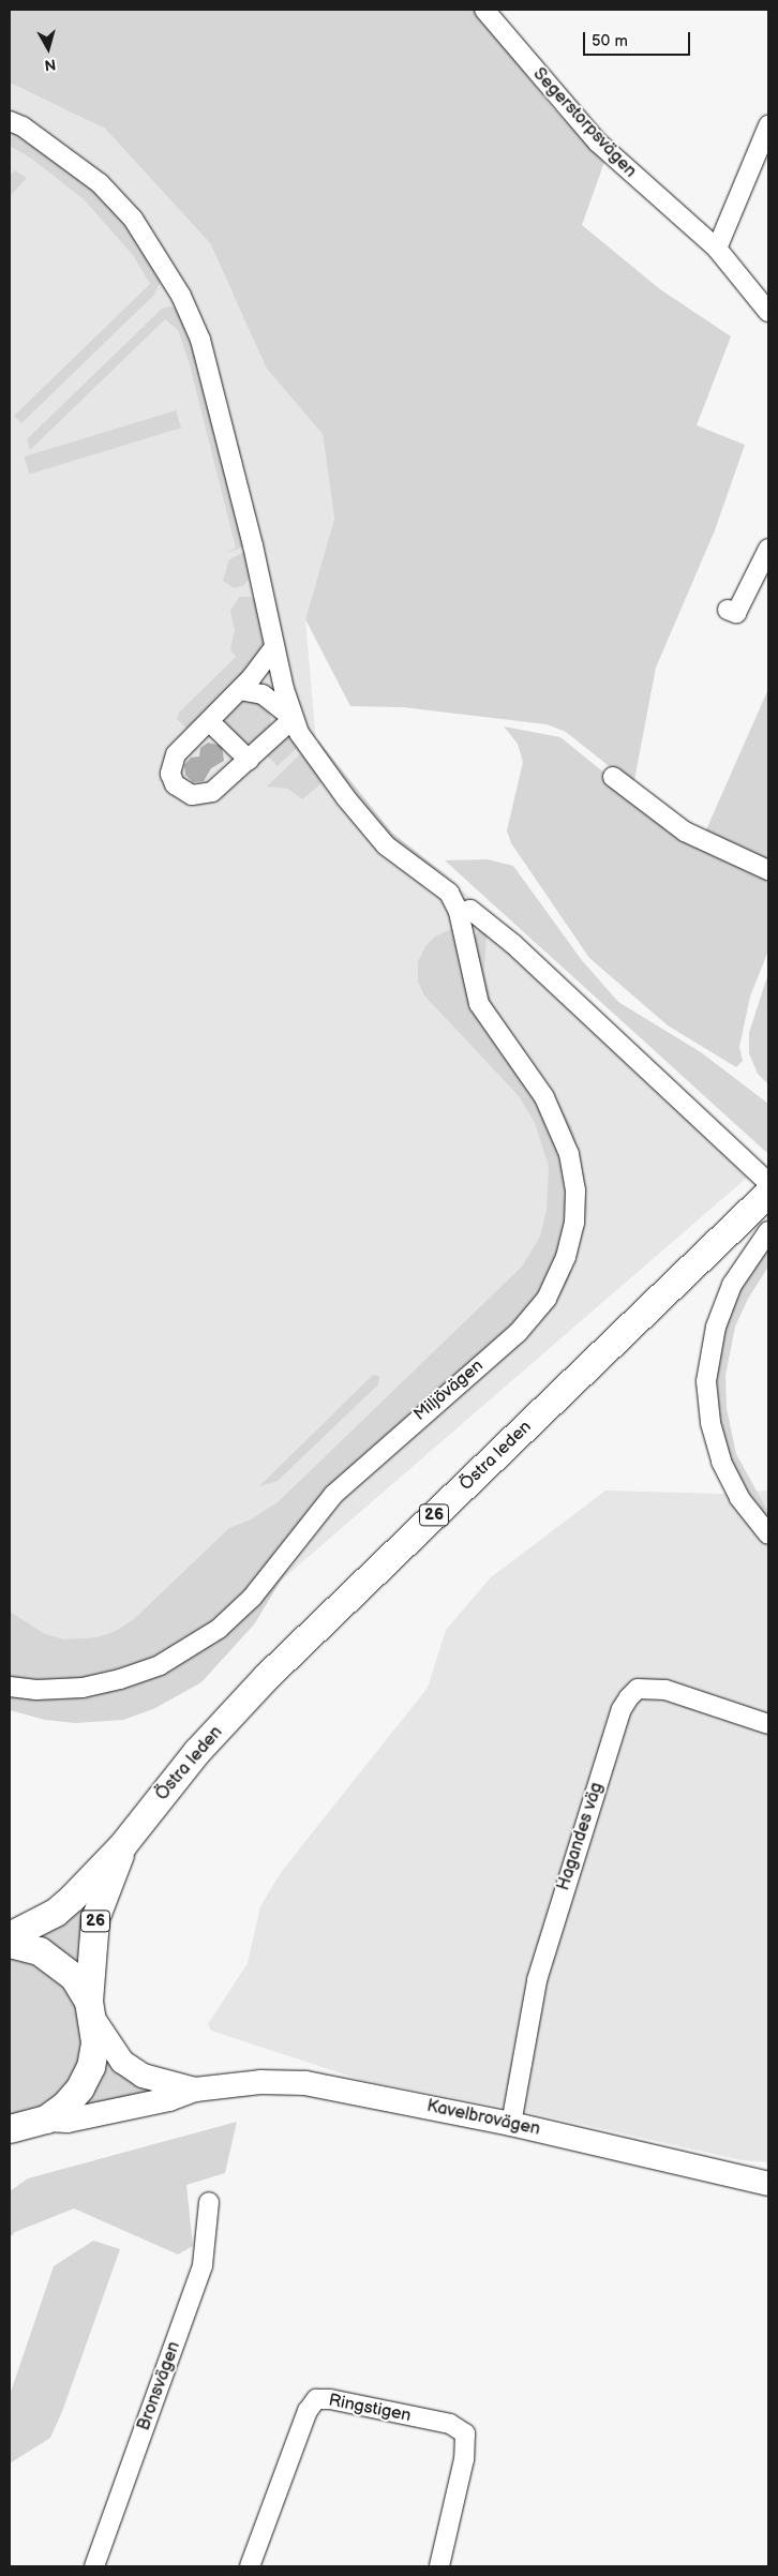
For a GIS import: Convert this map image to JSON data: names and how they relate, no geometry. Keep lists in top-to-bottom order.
{
  "streets": {
    "highway": ["Östra leden", "26"],
    "main road": ["Kavelbrovägen"],
    "street": [
      "Segerstorpsvägen",
      "Miljövägen",
      "Hagandes väg",
      "Bronsvägen",
      "Ringstigen"
    ]
  },
  "crossings": [
    ["Östra leden", "26"],
    ["Östra leden", "Kavelbrovägen"],
    ["26", "Kavelbrovägen"],
    ["Hagandes väg", "Kavelbrovägen"]
  ],
  "scale_bar": "50 m",
  "north": "bottom"
}
